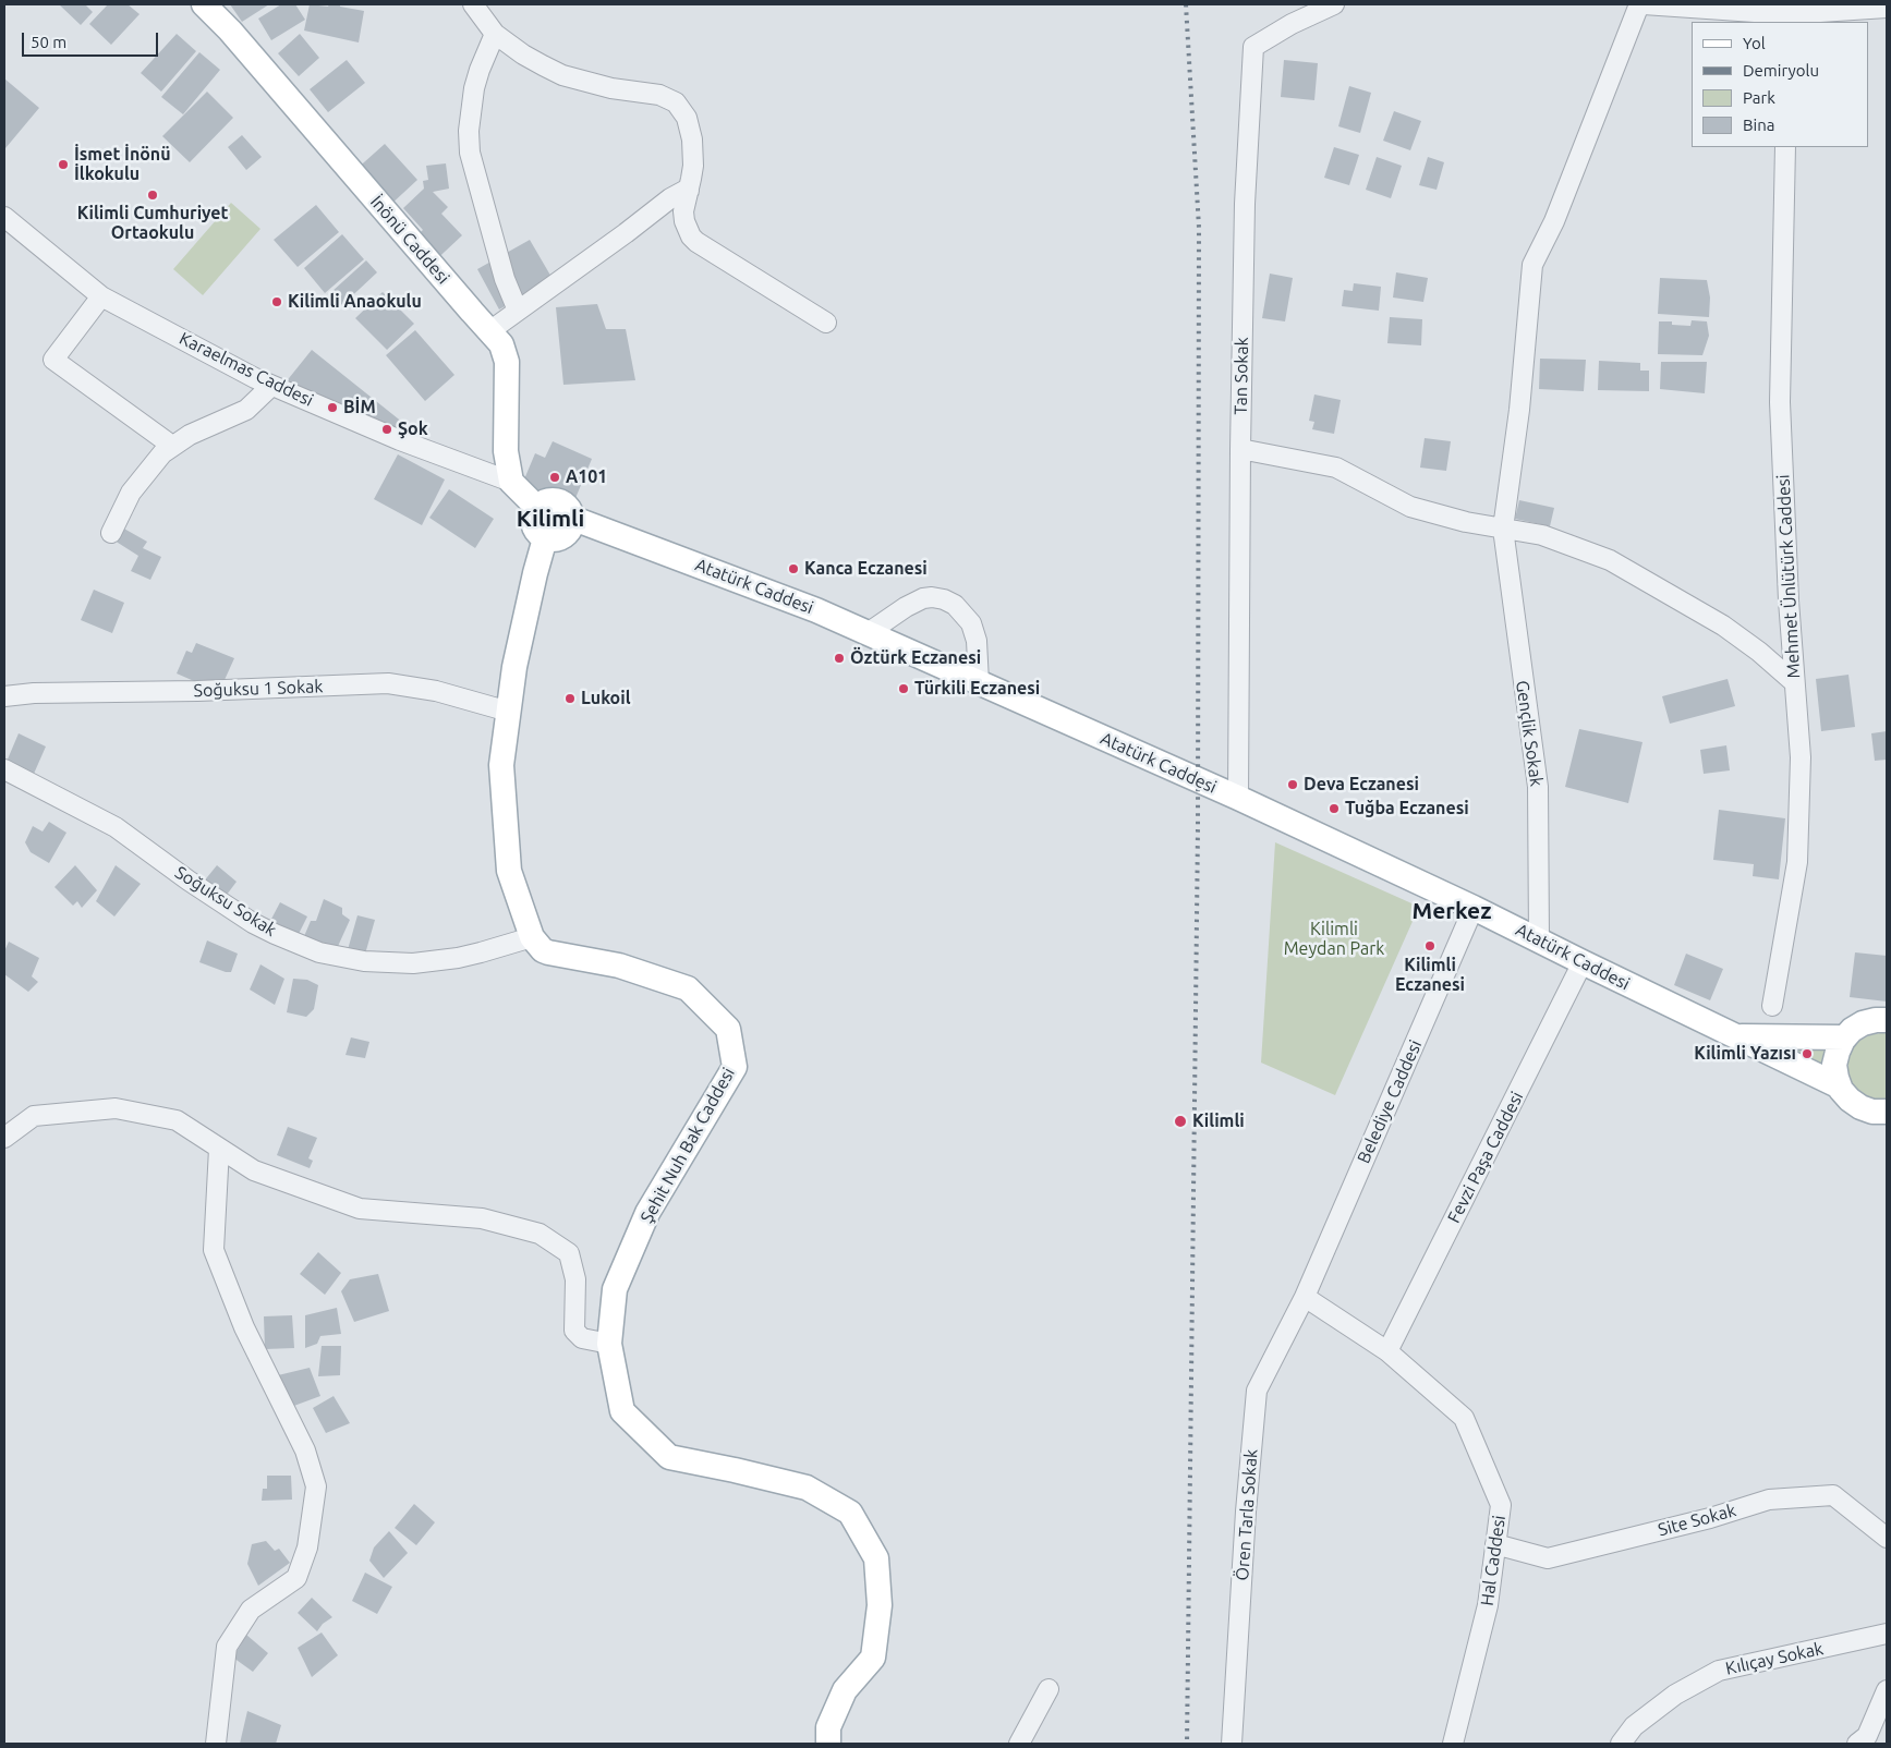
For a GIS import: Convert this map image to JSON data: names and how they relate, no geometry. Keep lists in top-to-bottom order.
{
  "streets": {
    "main road": ["İnönü Caddesi", "Atatürk Caddesi", "Şehit Nuh Bak Caddesi"],
    "street": [
      "Karaelmas Caddesi",
      "Tan Sokak",
      "Mehmet Ünlütürk Caddesi",
      "Soğuksu 1 Sokak",
      "Gençlik Sokak",
      "Soğuksu Sokak",
      "Belediye Caddesi",
      "Fevzi Paşa Caddesi",
      "Ören Tarla Sokak",
      "Site Sokak",
      "Hal Caddesi",
      "Kılıçay Sokak"
    ]
  },
  "crossings": [
    ["İnönü Caddesi", "Karaelmas Caddesi"],
    ["Tan Sokak", "Atatürk Caddesi"],
    ["Atatürk Caddesi", "Gençlik Sokak"],
    ["Atatürk Caddesi", "Belediye Caddesi"],
    ["Atatürk Caddesi", "Fevzi Paşa Caddesi"],
    ["Soğuksu Sokak", "Şehit Nuh Bak Caddesi"],
    ["Belediye Caddesi", "Ören Tarla Sokak"],
    ["Belediye Caddesi", "Hal Caddesi"],
    ["Fevzi Paşa Caddesi", "Hal Caddesi"],
    ["Ören Tarla Sokak", "Hal Caddesi"],
    ["Site Sokak", "Hal Caddesi"]
  ],
  "districts": ["Kilimli", "Merkez"],
  "parks": ["Kilimli Meydan Park"],
  "places": [
    "İsmet İnönü İlkokulu",
    "Kilimli Cumhuriyet Ortaokulu",
    "Kilimli Anaokulu",
    "BİM",
    "Şok",
    "A101",
    "Kanca Eczanesi",
    "Öztürk Eczanesi",
    "Türkili Eczanesi",
    "Lukoil",
    "Deva Eczanesi",
    "Tuğba Eczanesi",
    "Kilimli Eczanesi",
    "Kilimli Yazısı",
    "Kilimli"
  ],
  "legend": [
    "Yol",
    "Demiryolu",
    "Park",
    "Bina"
  ],
  "scale_bar": "50 m"
}
